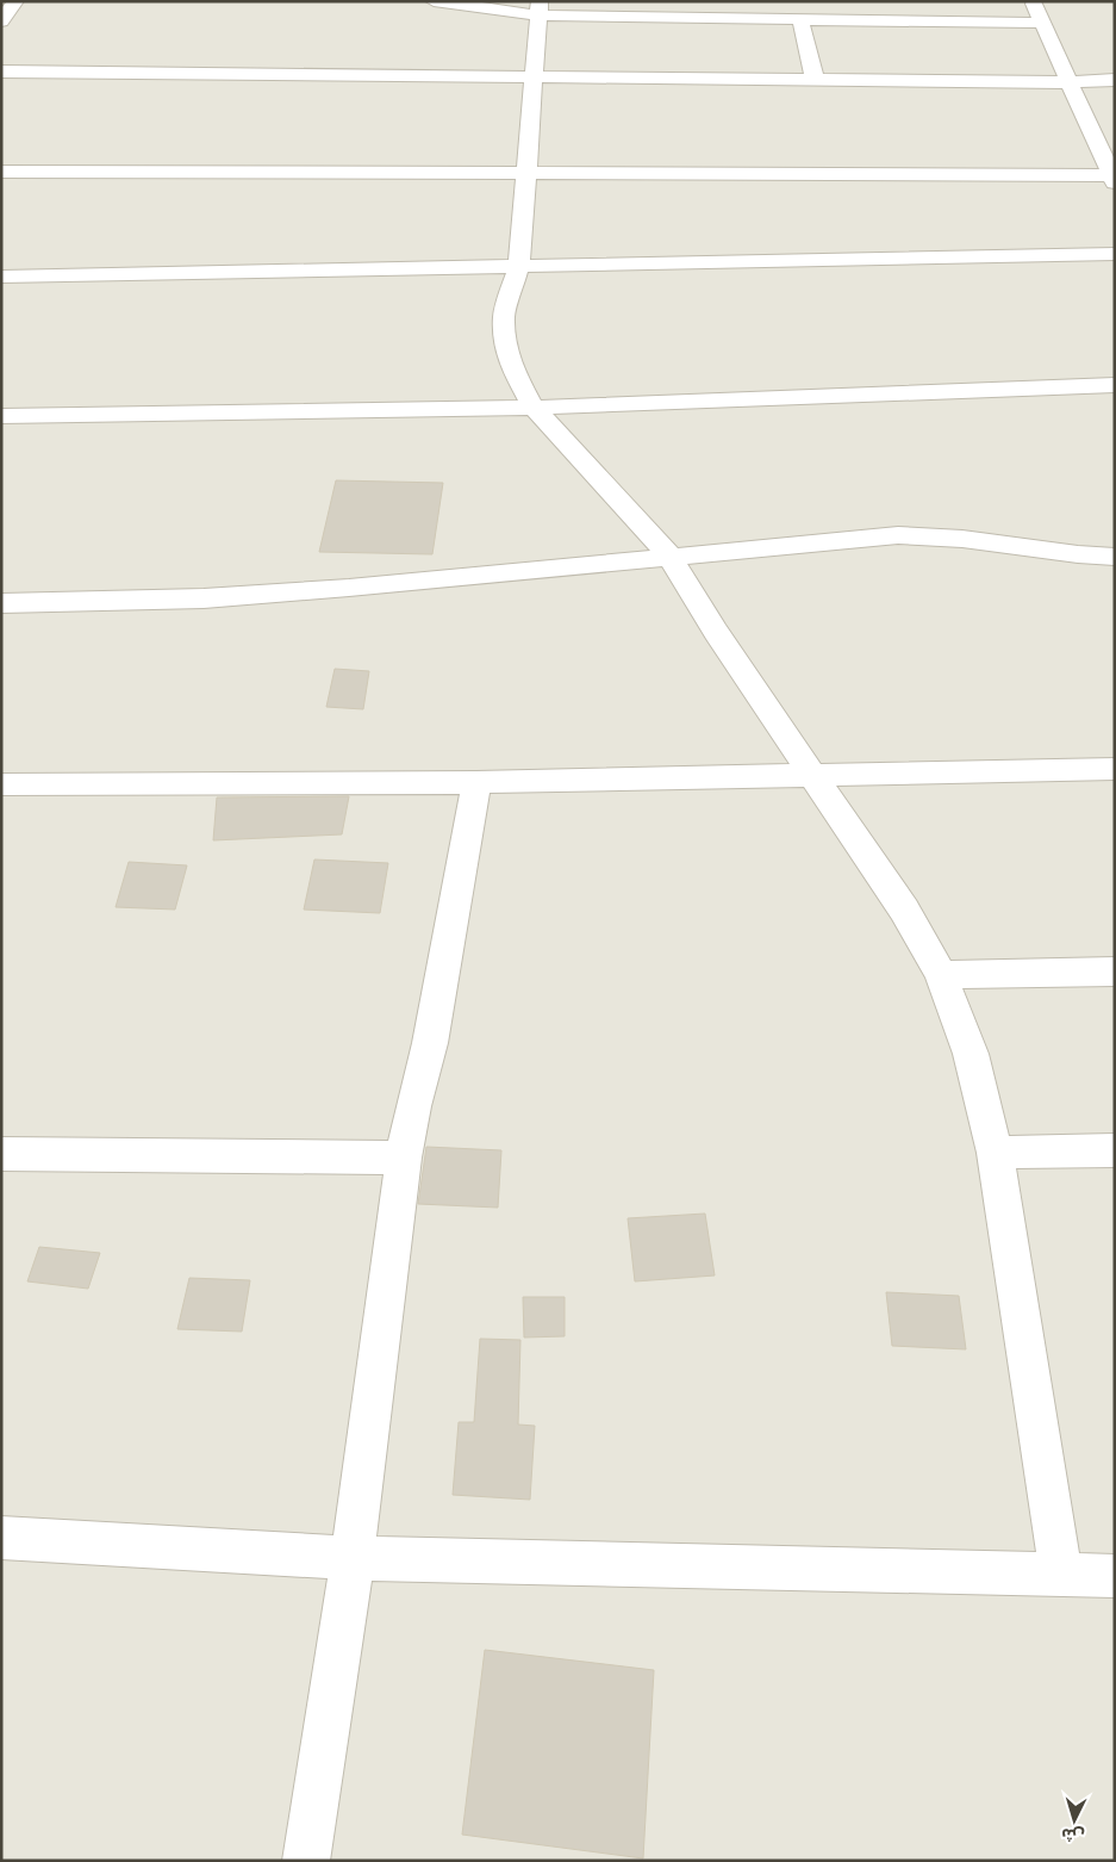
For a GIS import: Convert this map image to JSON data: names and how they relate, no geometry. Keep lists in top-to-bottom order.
{
  "north": "bottom"
}
